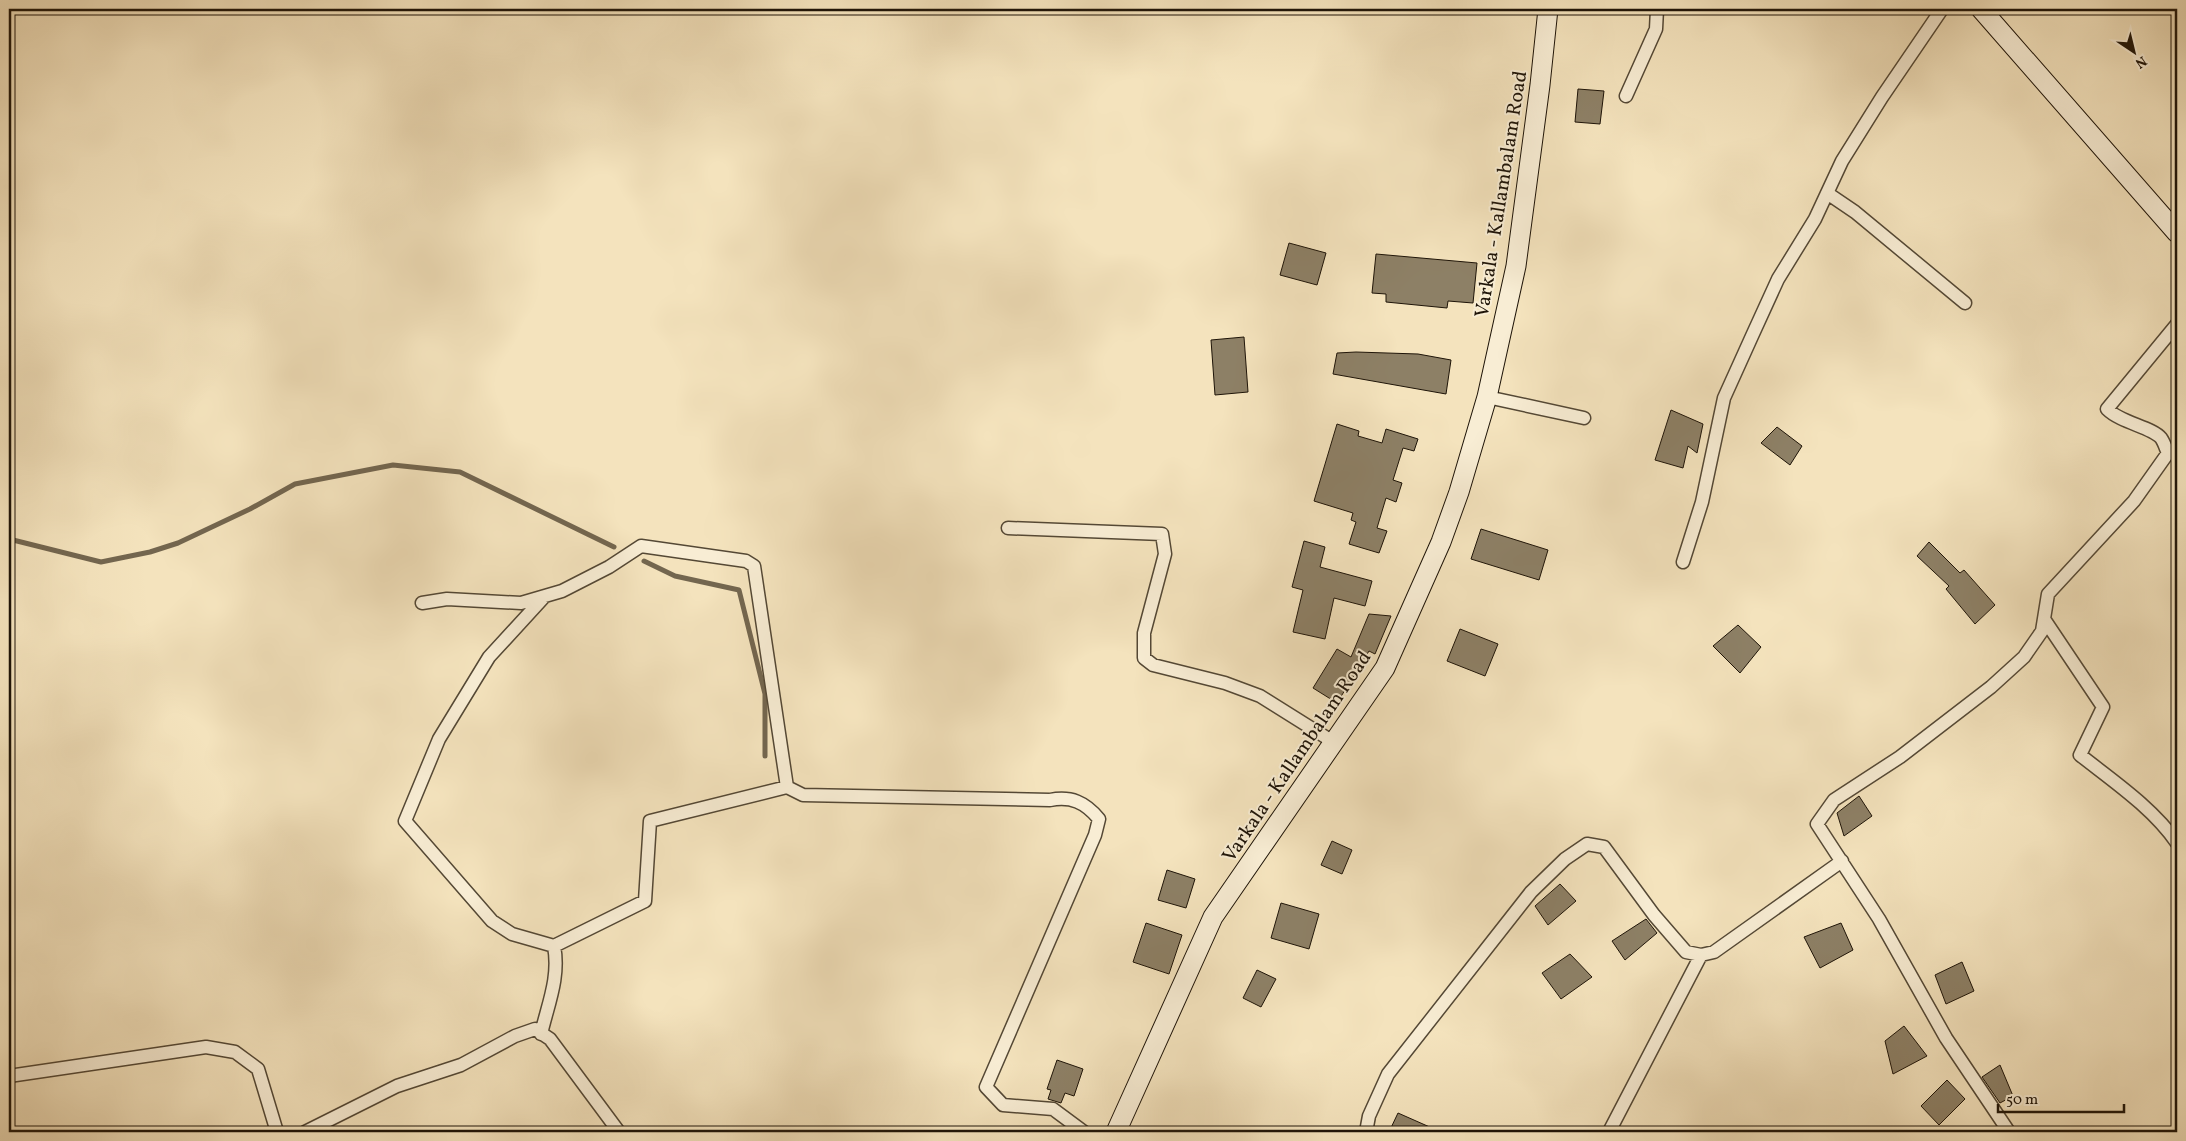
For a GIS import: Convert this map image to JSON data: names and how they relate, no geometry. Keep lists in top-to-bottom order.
{
  "streets": {
    "main road": ["Varkala - Kallambalam Road"]
  },
  "scale_bar": "50 m",
  "north": "bottom right"
}
